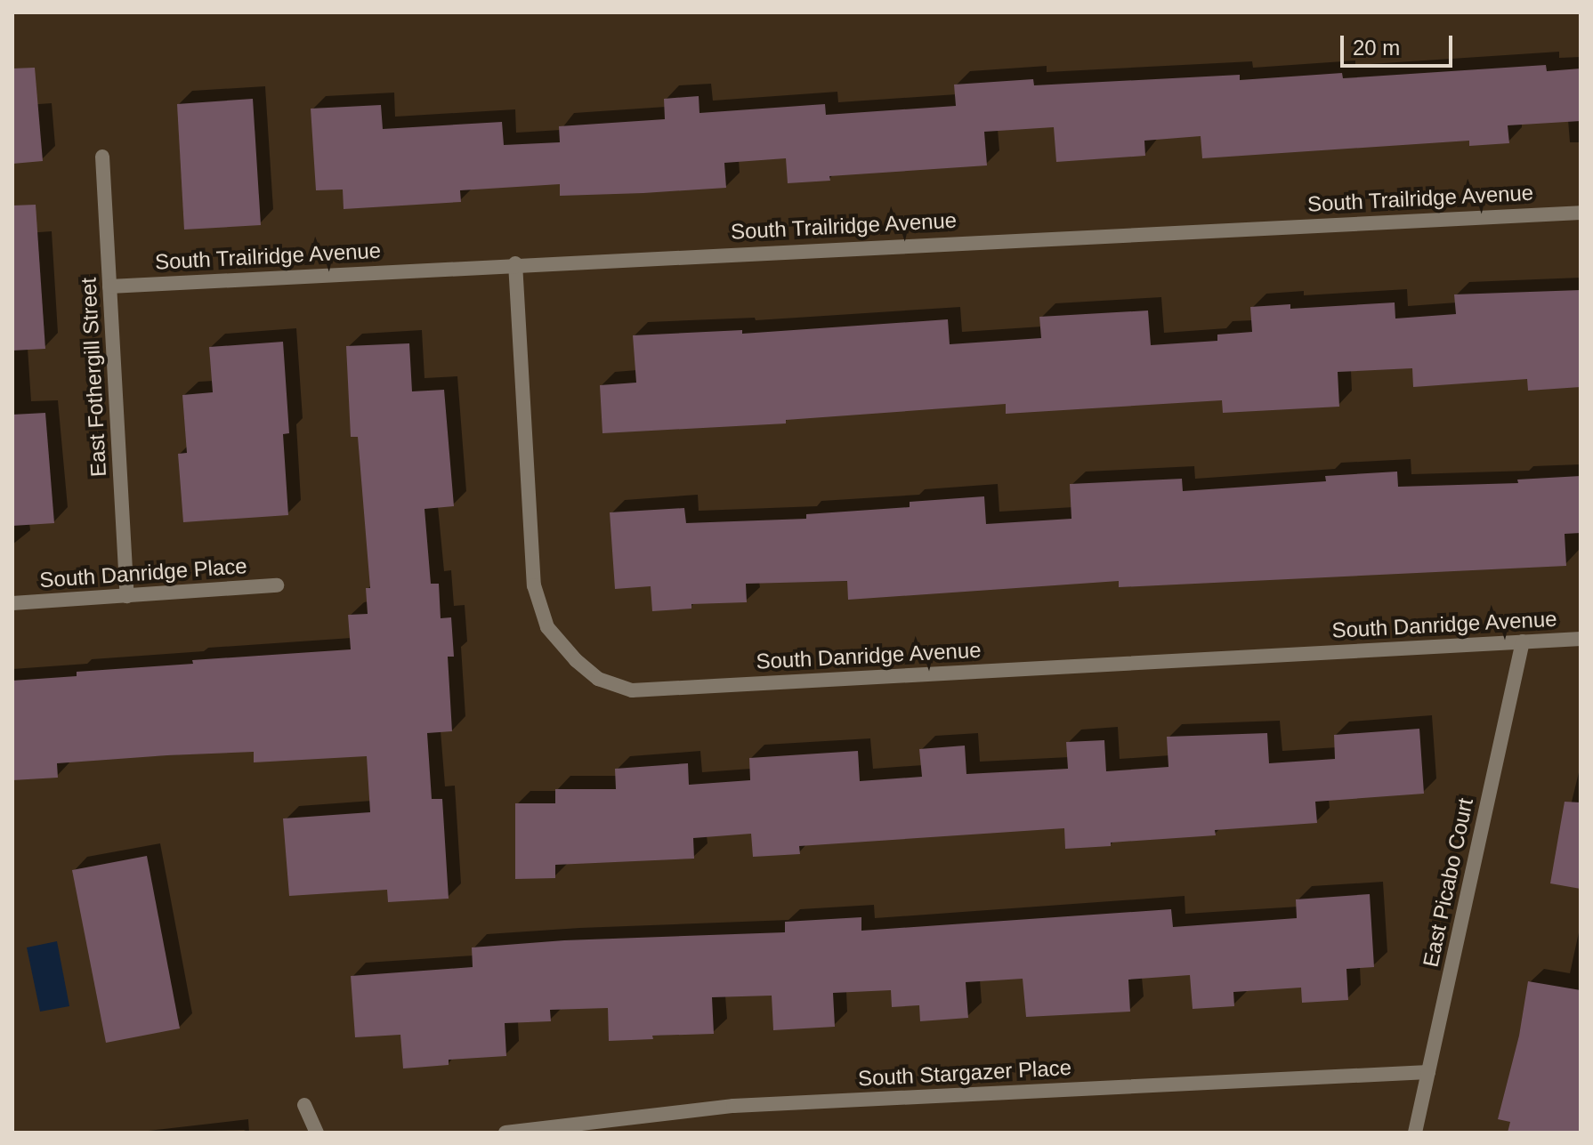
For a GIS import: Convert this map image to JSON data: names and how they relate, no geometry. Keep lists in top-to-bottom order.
{
  "streets": {
    "street": [
      "South Trailridge Avenue",
      "East Fothergill Street",
      "South Danridge Place",
      "South Danridge Avenue",
      "East Picabo Court",
      "South Stargazer Place"
    ]
  },
  "crossings": [
    ["South Trailridge Avenue", "East Fothergill Street"],
    ["South Trailridge Avenue", "South Danridge Avenue"],
    ["East Fothergill Street", "South Danridge Place"],
    ["South Danridge Avenue", "East Picabo Court"],
    ["East Picabo Court", "South Stargazer Place"]
  ],
  "scale_bar": "20 m"
}
